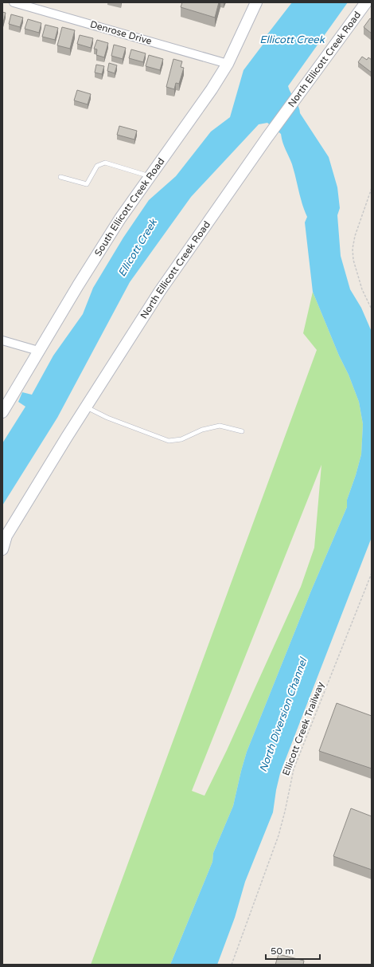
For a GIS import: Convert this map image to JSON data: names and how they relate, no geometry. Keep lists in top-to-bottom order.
{
  "streets": {
    "street": ["Denrose Drive", "North Ellicott Creek Road", "South Ellicott Creek Road"],
    "path": ["Ellicott Creek Trailway"]
  },
  "crossings": [
    ["Denrose Drive", "South Ellicott Creek Road"]
  ],
  "water": ["Ellicott Creek", "North Diversion Channel"],
  "scale_bar": "50 m"
}
